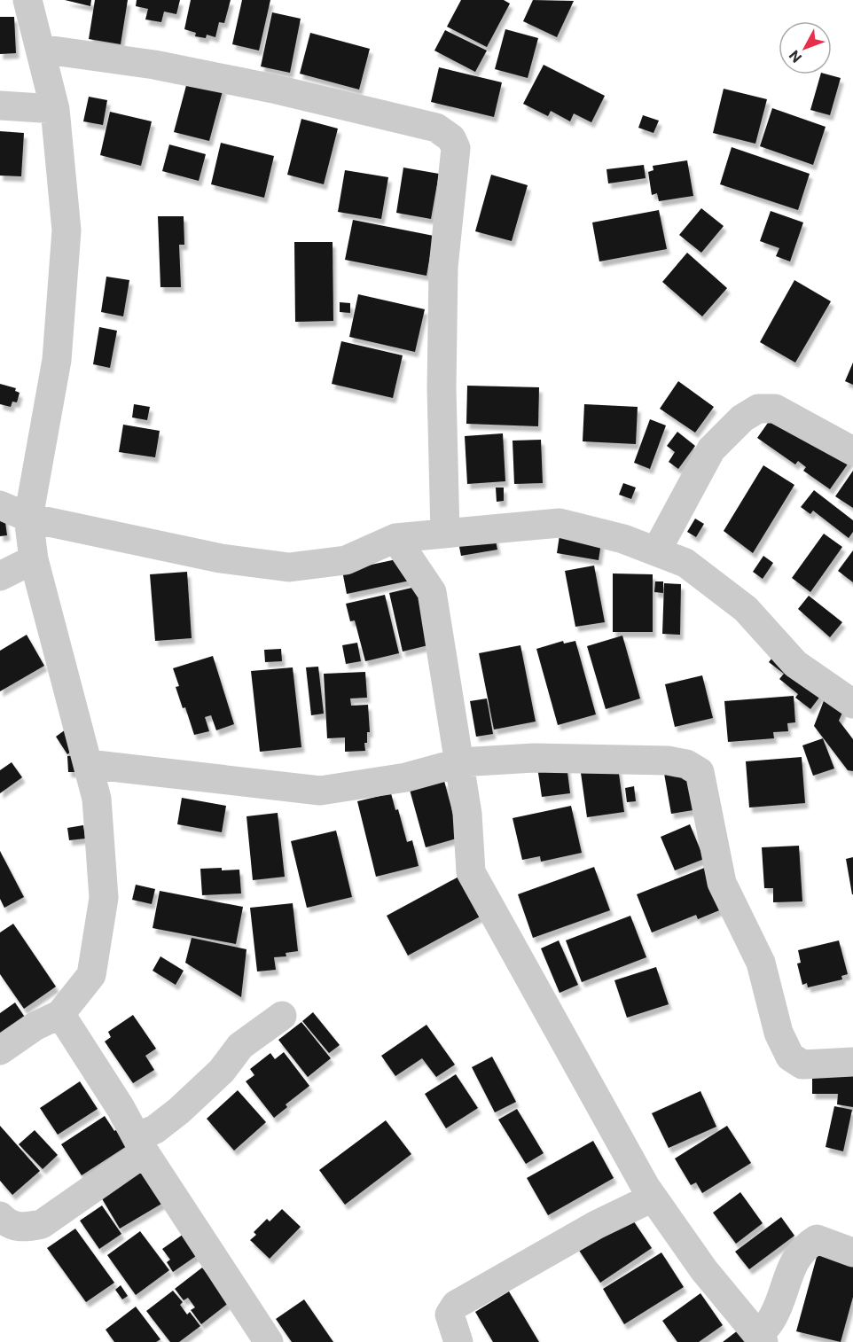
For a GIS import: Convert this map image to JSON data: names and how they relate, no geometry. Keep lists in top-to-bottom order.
{
  "north": "bottom left"
}
